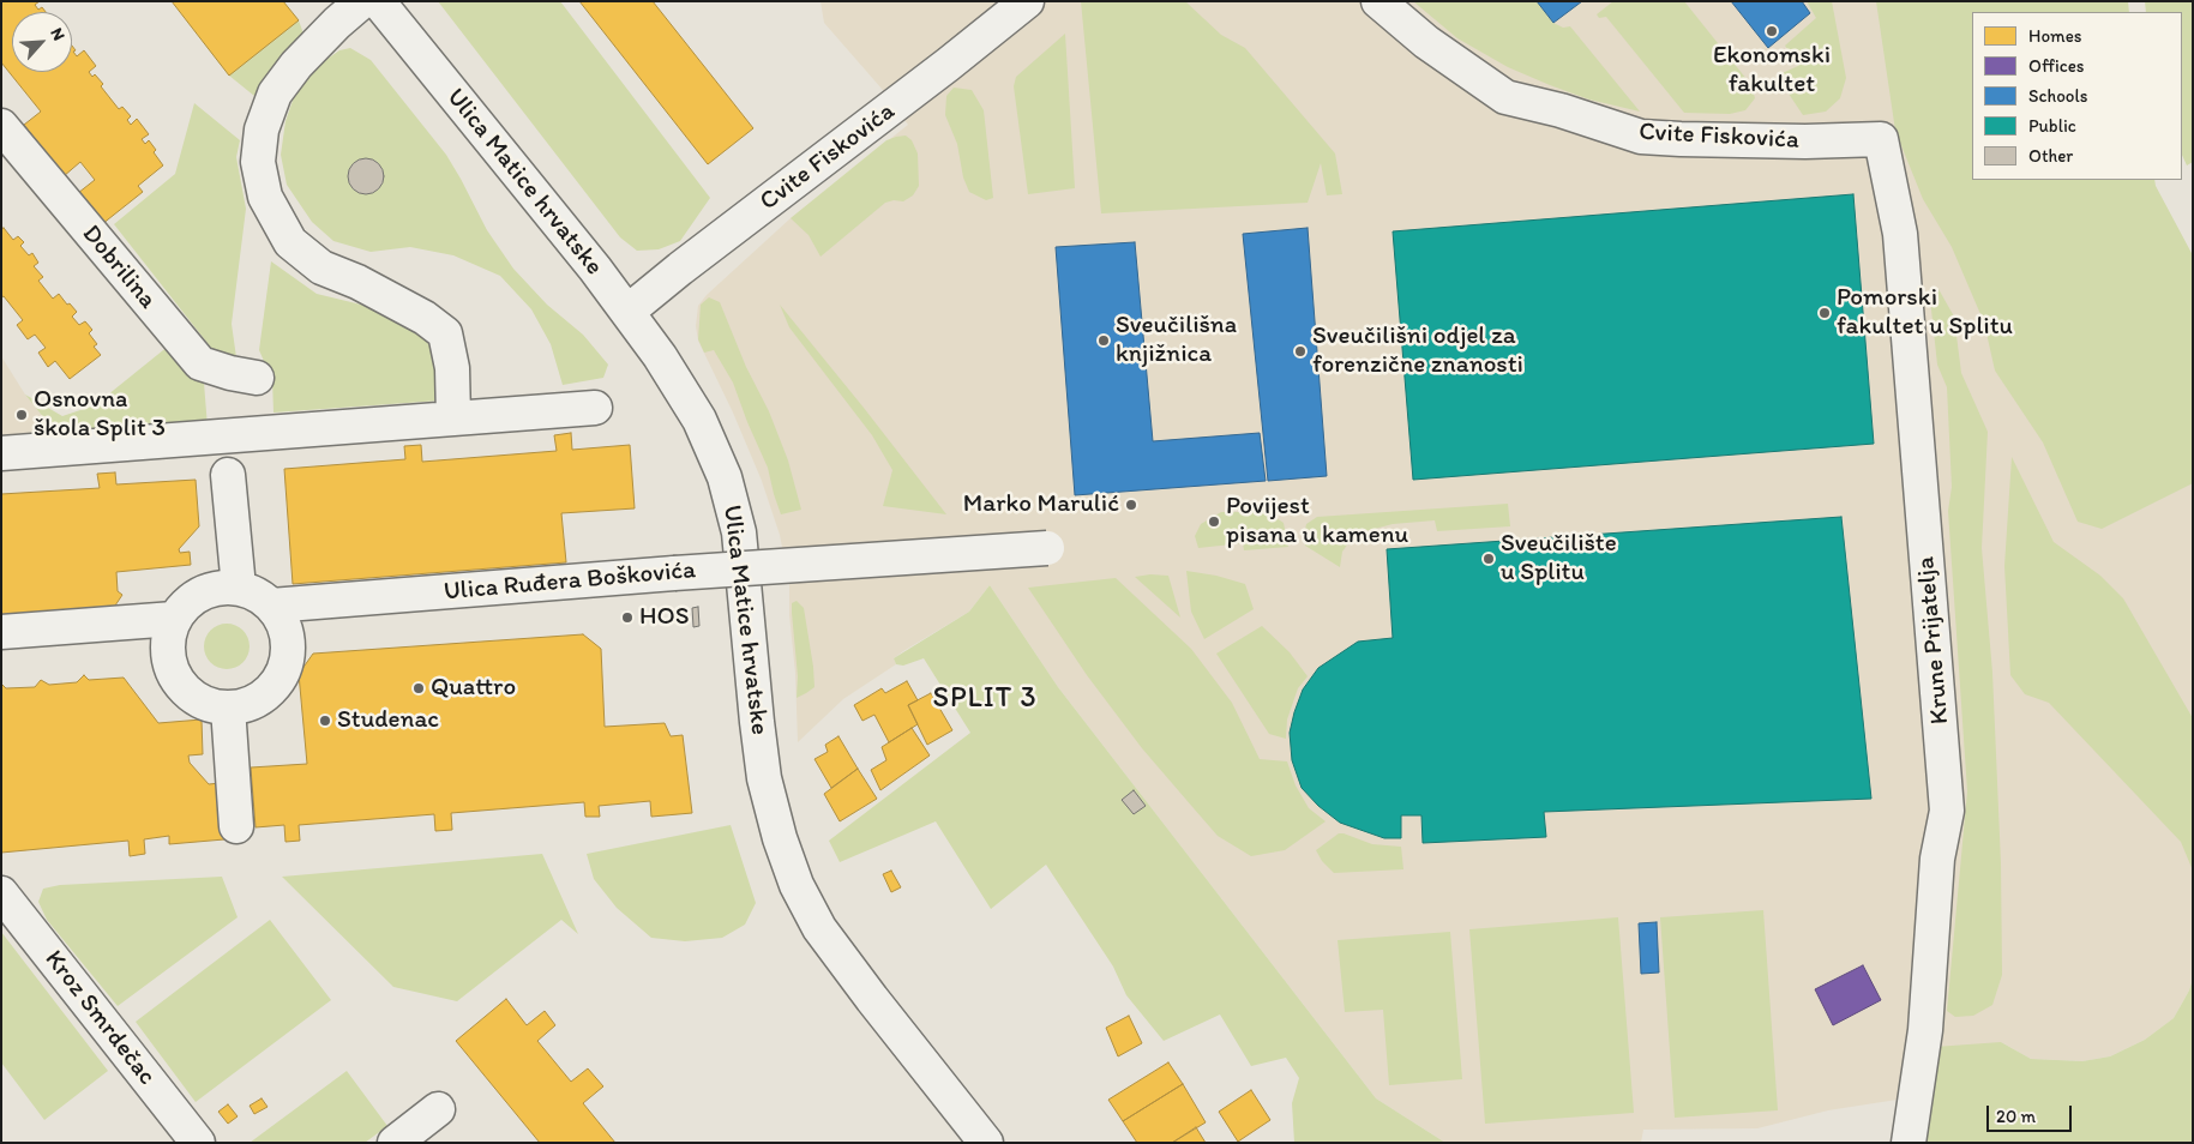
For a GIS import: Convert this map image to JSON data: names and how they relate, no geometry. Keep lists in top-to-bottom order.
{
  "streets": {
    "street": [
      "Cvite Fiskovića",
      "Ulica Matice hrvatske",
      "Dobrilina",
      "Ulica Ruđera Boškovića",
      "Krune Prijatelja",
      "Kroz Smrdečac"
    ]
  },
  "crossings": [
    ["Cvite Fiskovića", "Ulica Matice hrvatske"],
    ["Cvite Fiskovića", "Krune Prijatelja"]
  ],
  "districts": ["SPLIT 3"],
  "places": [
    "Ekonomski fakultet",
    "Pomorski fakultet u Splitu",
    "Sveučilišna knjižnica",
    "Sveučilišni odjel za forenzične znanosti",
    "Osnovna škola Split 3",
    "Marko Marulić",
    "Povijest pisana u kamenu",
    "Sveučilište u Splitu",
    "HOS",
    "Quattro",
    "Studenac"
  ],
  "legend": [
    "Homes",
    "Offices",
    "Schools",
    "Public",
    "Other"
  ],
  "scale_bar": "20 m",
  "north": "top right"
}
